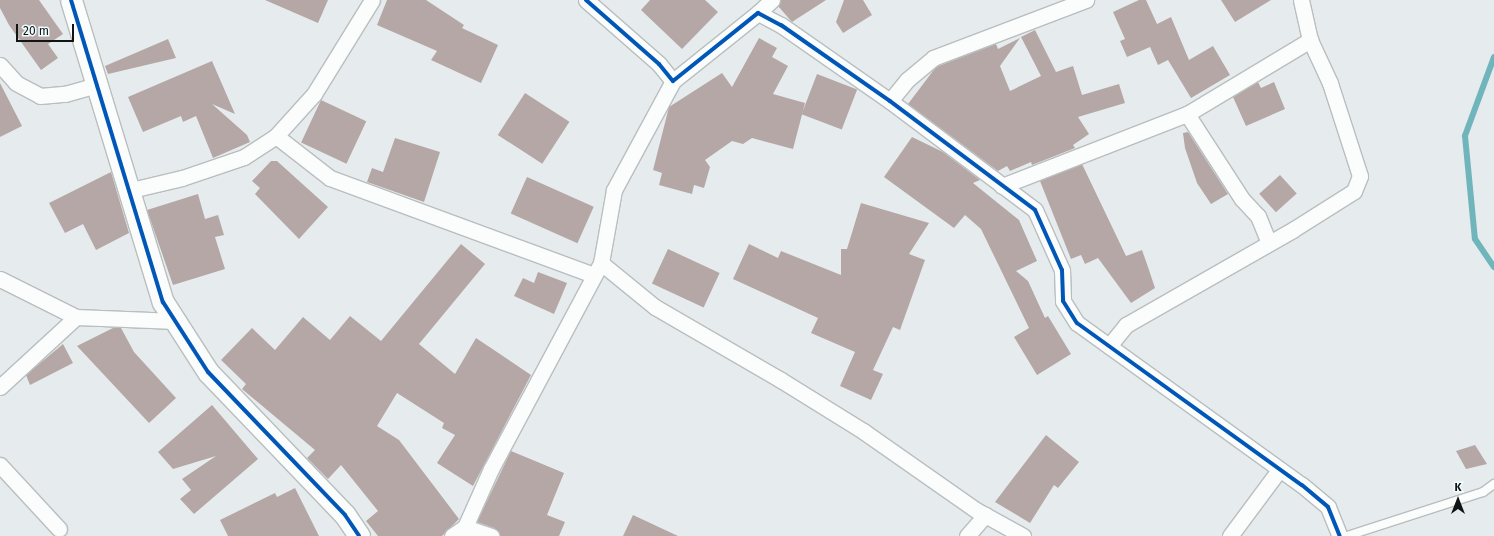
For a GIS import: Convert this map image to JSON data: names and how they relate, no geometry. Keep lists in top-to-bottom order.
{
  "scale_bar": "20 m",
  "north": "top"
}
